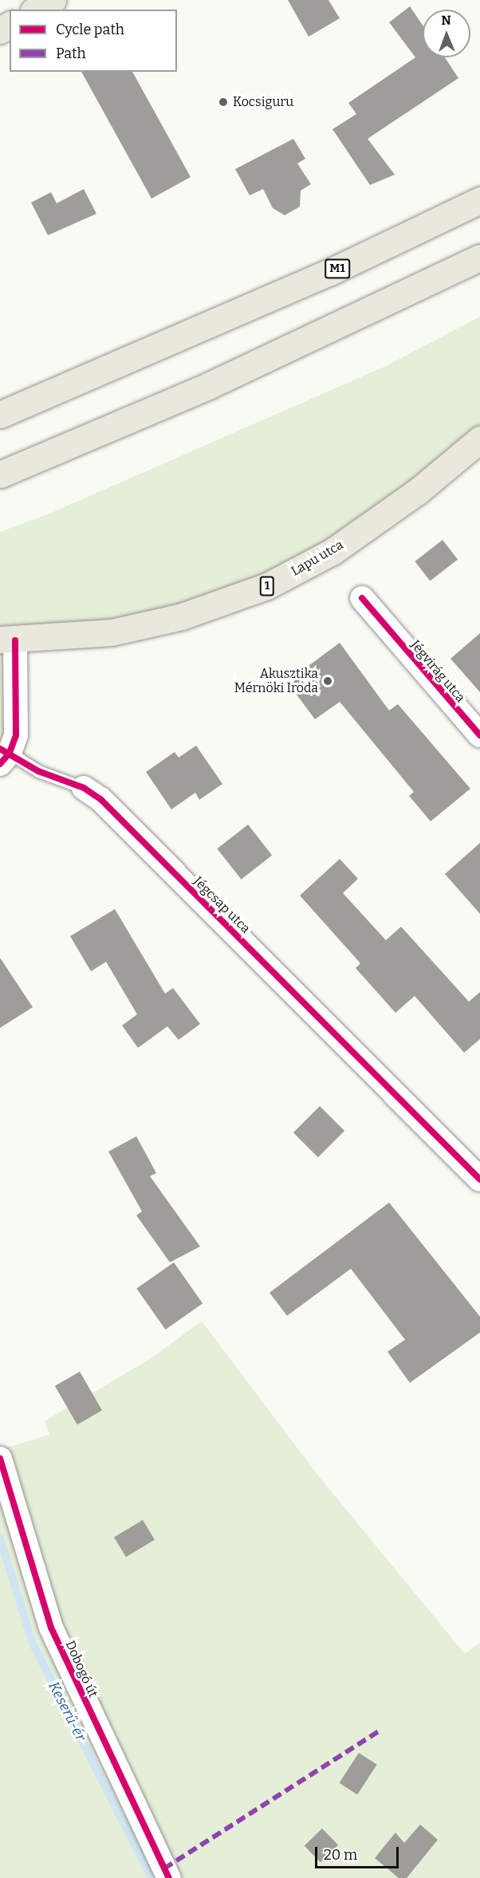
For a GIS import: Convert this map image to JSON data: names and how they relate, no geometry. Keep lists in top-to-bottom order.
{
  "streets": {
    "main road": ["M1", "Lapu utca", "1"],
    "street": ["Jégvirág utca", "Jégcsap utca", "Dobogó út"]
  },
  "crossings": [
    ["Lapu utca", "Jégcsap utca"]
  ],
  "water": ["Keserű-ér"],
  "places": ["Kocsiguru", "Akusztika Mérnöki Iroda"],
  "legend": ["Cycle path", "Path"],
  "scale_bar": "20 m",
  "north": "top"
}
